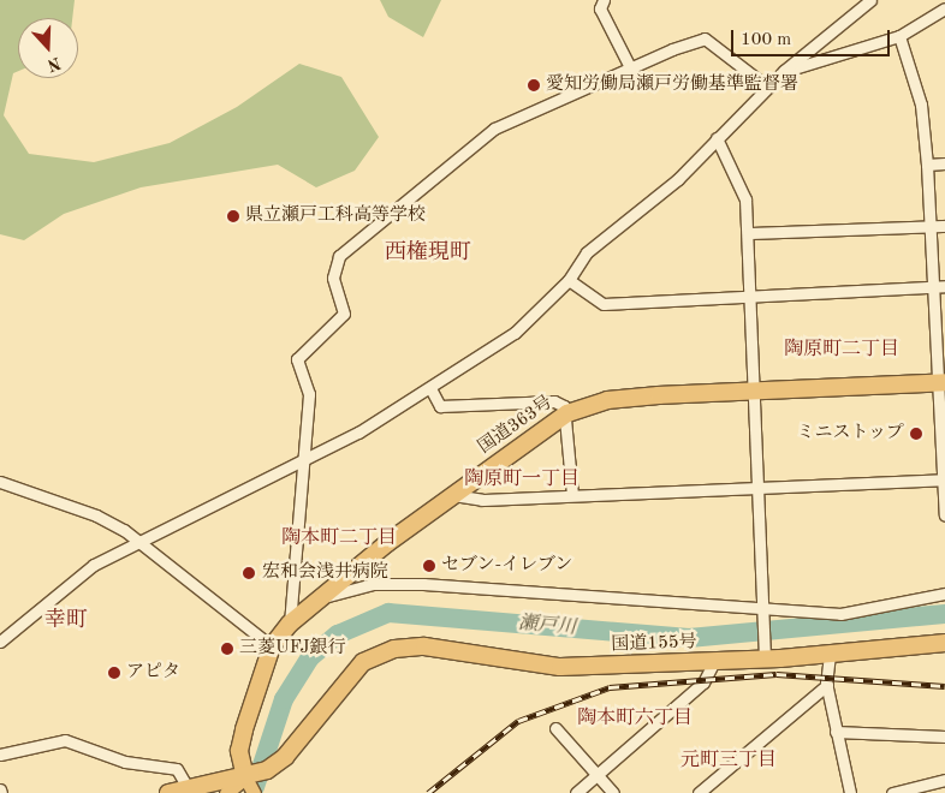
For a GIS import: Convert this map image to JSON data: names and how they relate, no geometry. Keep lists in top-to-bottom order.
{
  "streets": {
    "highway": ["国道363号", "国道155号"]
  },
  "crossings": [
    ["国道363号", "国道155号"]
  ],
  "districts": [
    "西権現町",
    "陶原町二丁目",
    "陶原町一丁目",
    "陶本町二丁目",
    "幸町",
    "陶本町六丁目",
    "元町三丁目"
  ],
  "water": ["瀬戸川"],
  "places": [
    "愛知労働局瀬戸労働基準監督署",
    "県立瀬戸工科高等学校",
    "ミニストップ",
    "セブン-イレブン",
    "宏和会浅井病院",
    "三菱UFJ銀行",
    "アピタ"
  ],
  "scale_bar": "100 m",
  "north": "bottom"
}
